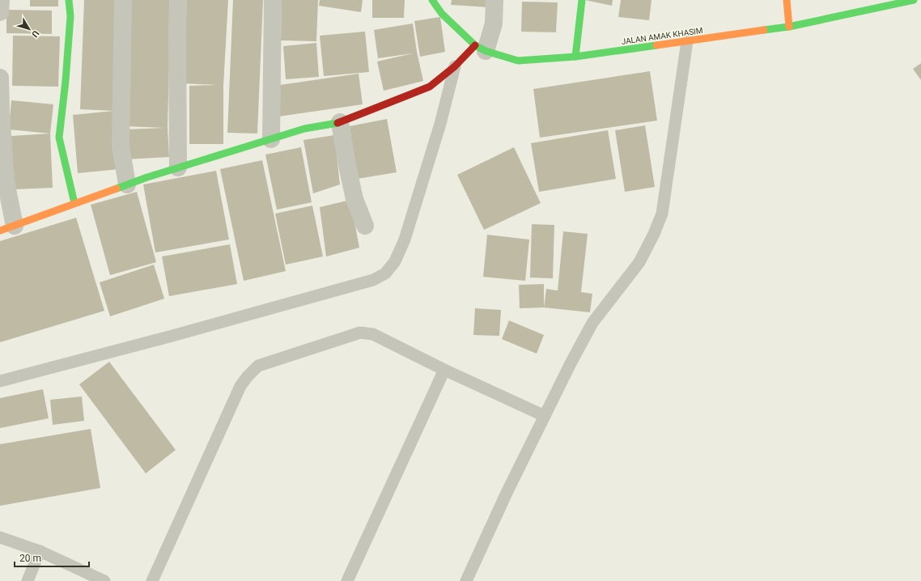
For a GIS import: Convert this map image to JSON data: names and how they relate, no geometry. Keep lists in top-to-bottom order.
{
  "streets": {
    "street": ["JALAN AMAK KHASIM"]
  },
  "scale_bar": "20 m",
  "north": "bottom right"
}
